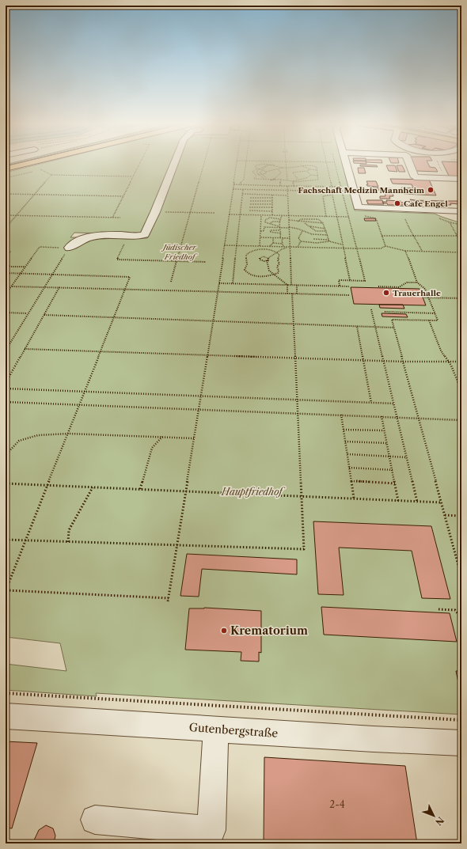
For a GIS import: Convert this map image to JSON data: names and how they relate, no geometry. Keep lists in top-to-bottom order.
{
  "streets": {
    "street": ["Gutenbergstraße"]
  },
  "parks": ["Jüdischer Friedhof", "Hauptfriedhof"],
  "places": [
    "Fachschaft Medizin Mannheim",
    "Cafe Engel",
    "Trauerhalle",
    "Krematorium"
  ],
  "house_numbers": ["2-4"],
  "north": "bottom right"
}
